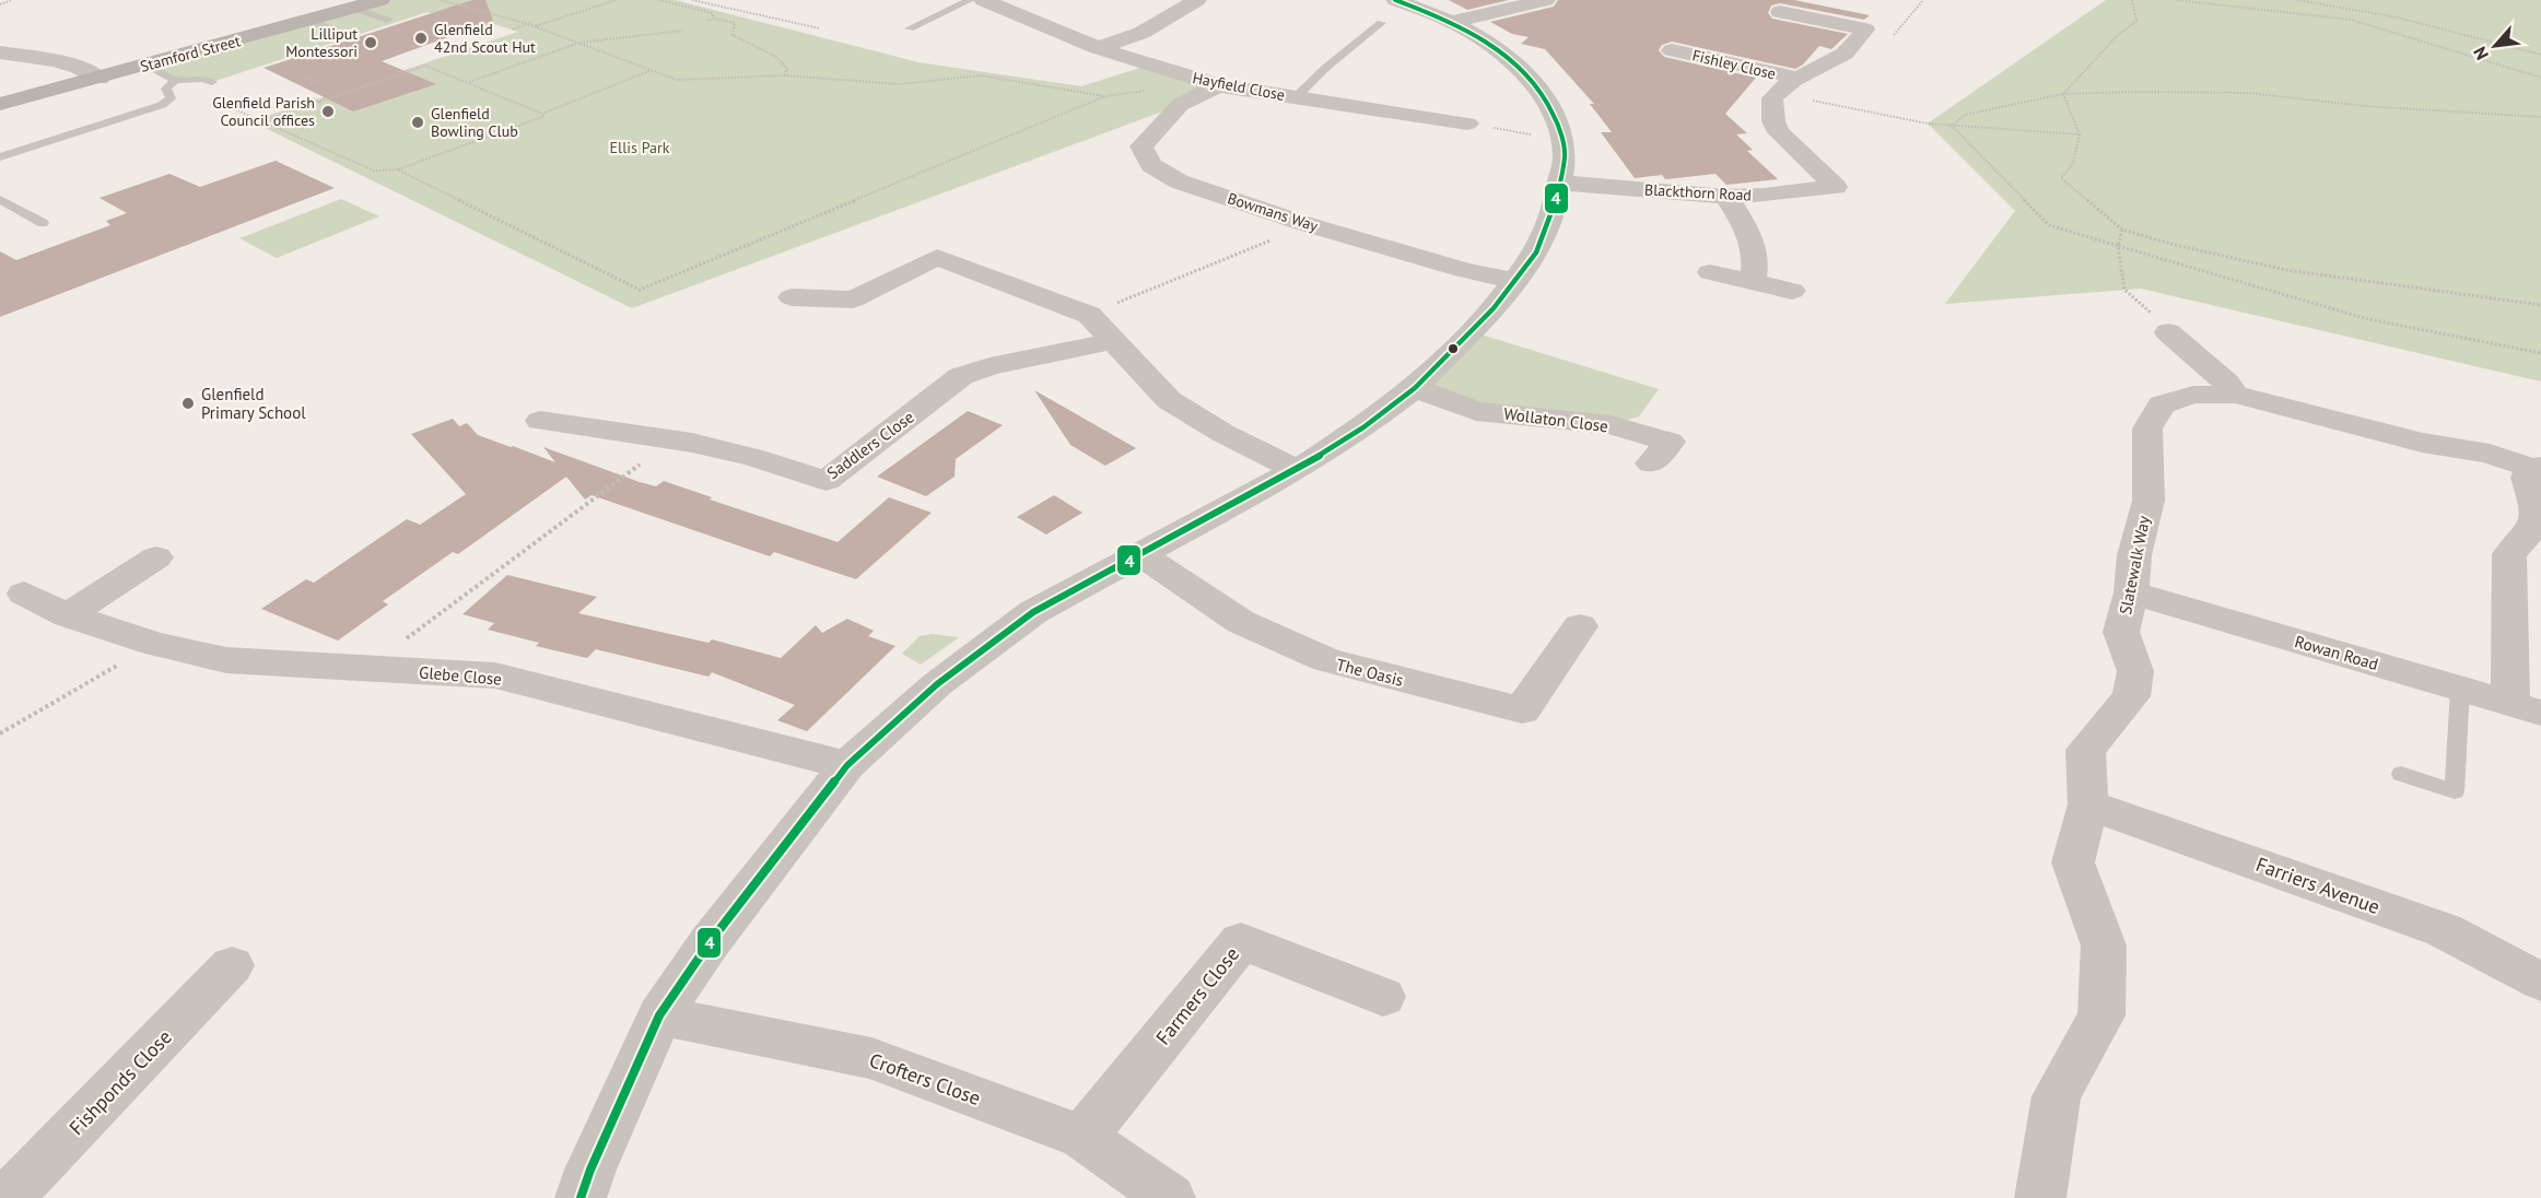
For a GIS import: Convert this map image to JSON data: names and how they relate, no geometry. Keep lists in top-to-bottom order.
{
  "streets": {
    "street": [
      "Stamford Street",
      "Fishley Close",
      "Hayfield Close",
      "Blackthorn Road",
      "Bowmans Way",
      "Wollaton Close",
      "Saddlers Close",
      "Slatewalk Way",
      "Rowan Road",
      "The Oasis",
      "Glebe Close",
      "Farriers Avenue",
      "Farmers Close",
      "Crofters Close",
      "Fishponds Close"
    ]
  },
  "crossings": [
    ["Hayfield Close", "Bowmans Way"],
    ["Slatewalk Way", "Rowan Road"],
    ["Slatewalk Way", "Farriers Avenue"],
    ["Farmers Close", "Crofters Close"]
  ],
  "parks": ["Ellis Park"],
  "places": [
    "Glenfield 42nd Scout Hut",
    "Lilliput Montessori",
    "Glenfield Parish Council offices",
    "Glenfield Bowling Club",
    "Glenfield Primary School"
  ],
  "lines": ["transit line 4"],
  "north": "bottom left"
}
